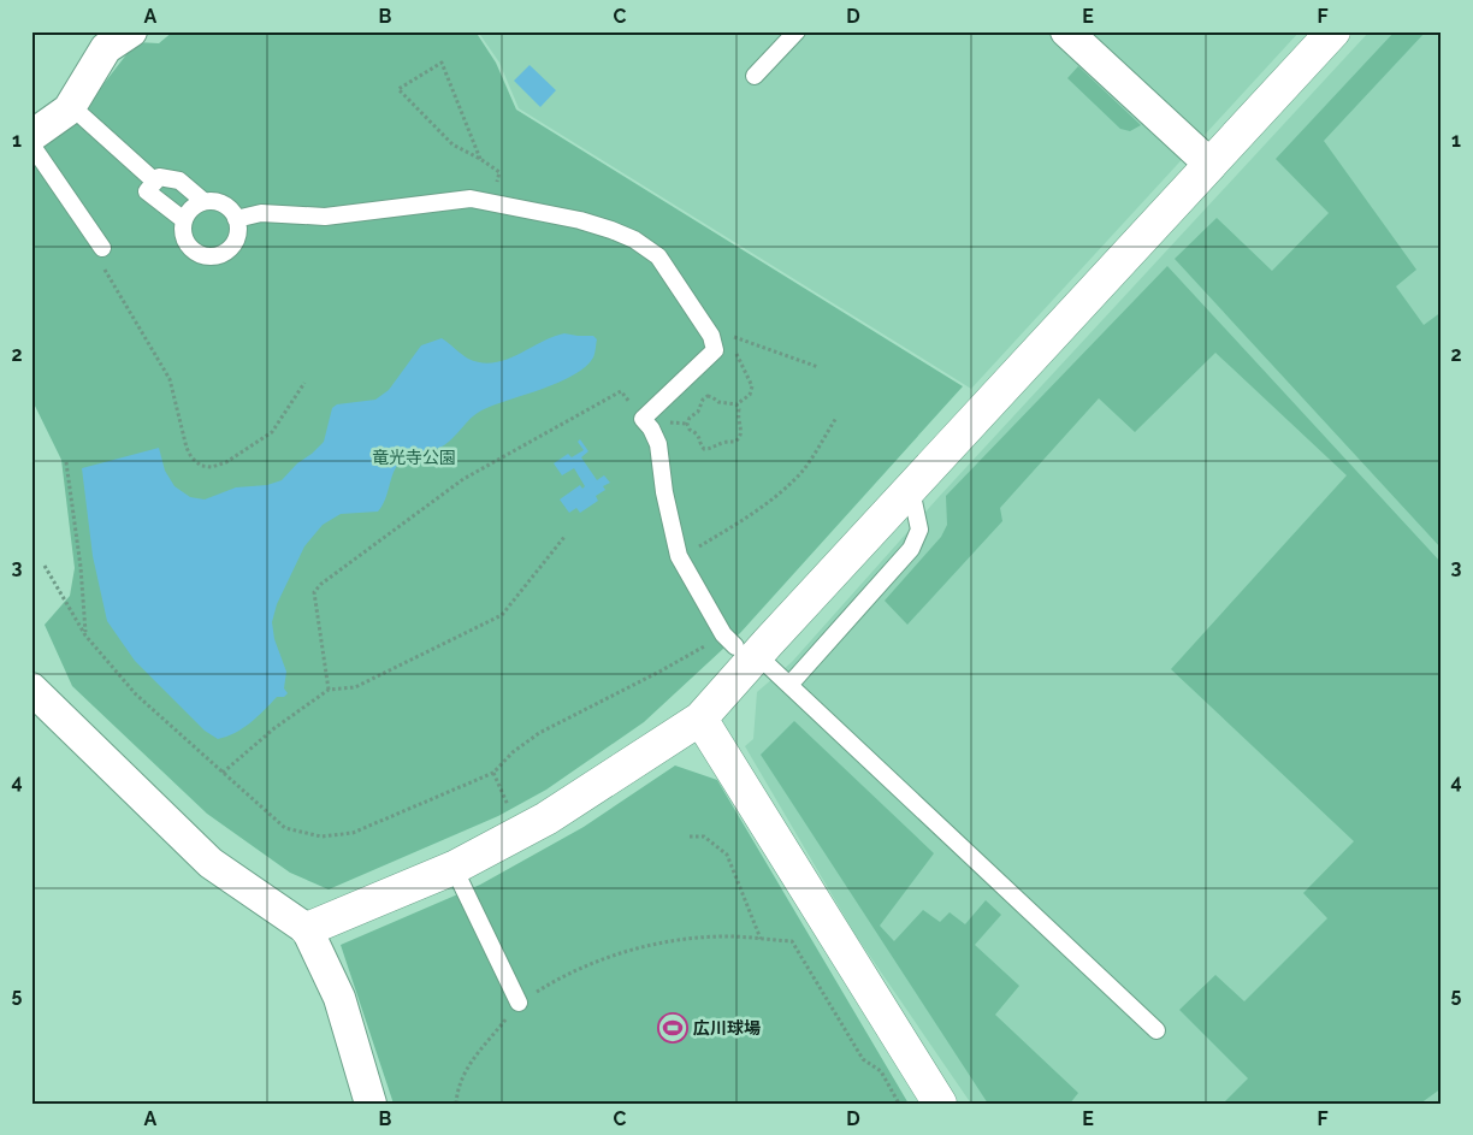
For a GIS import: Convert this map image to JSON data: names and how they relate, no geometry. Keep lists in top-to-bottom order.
{
  "parks": ["竜光寺公園"],
  "places": {
    "sports": ["広川球場"]
  },
  "grid": {
    "columns": [
      "A",
      "B",
      "C",
      "D",
      "E",
      "F"
    ],
    "rows": [
      "1",
      "2",
      "3",
      "4",
      "5"
    ]
  }
}
